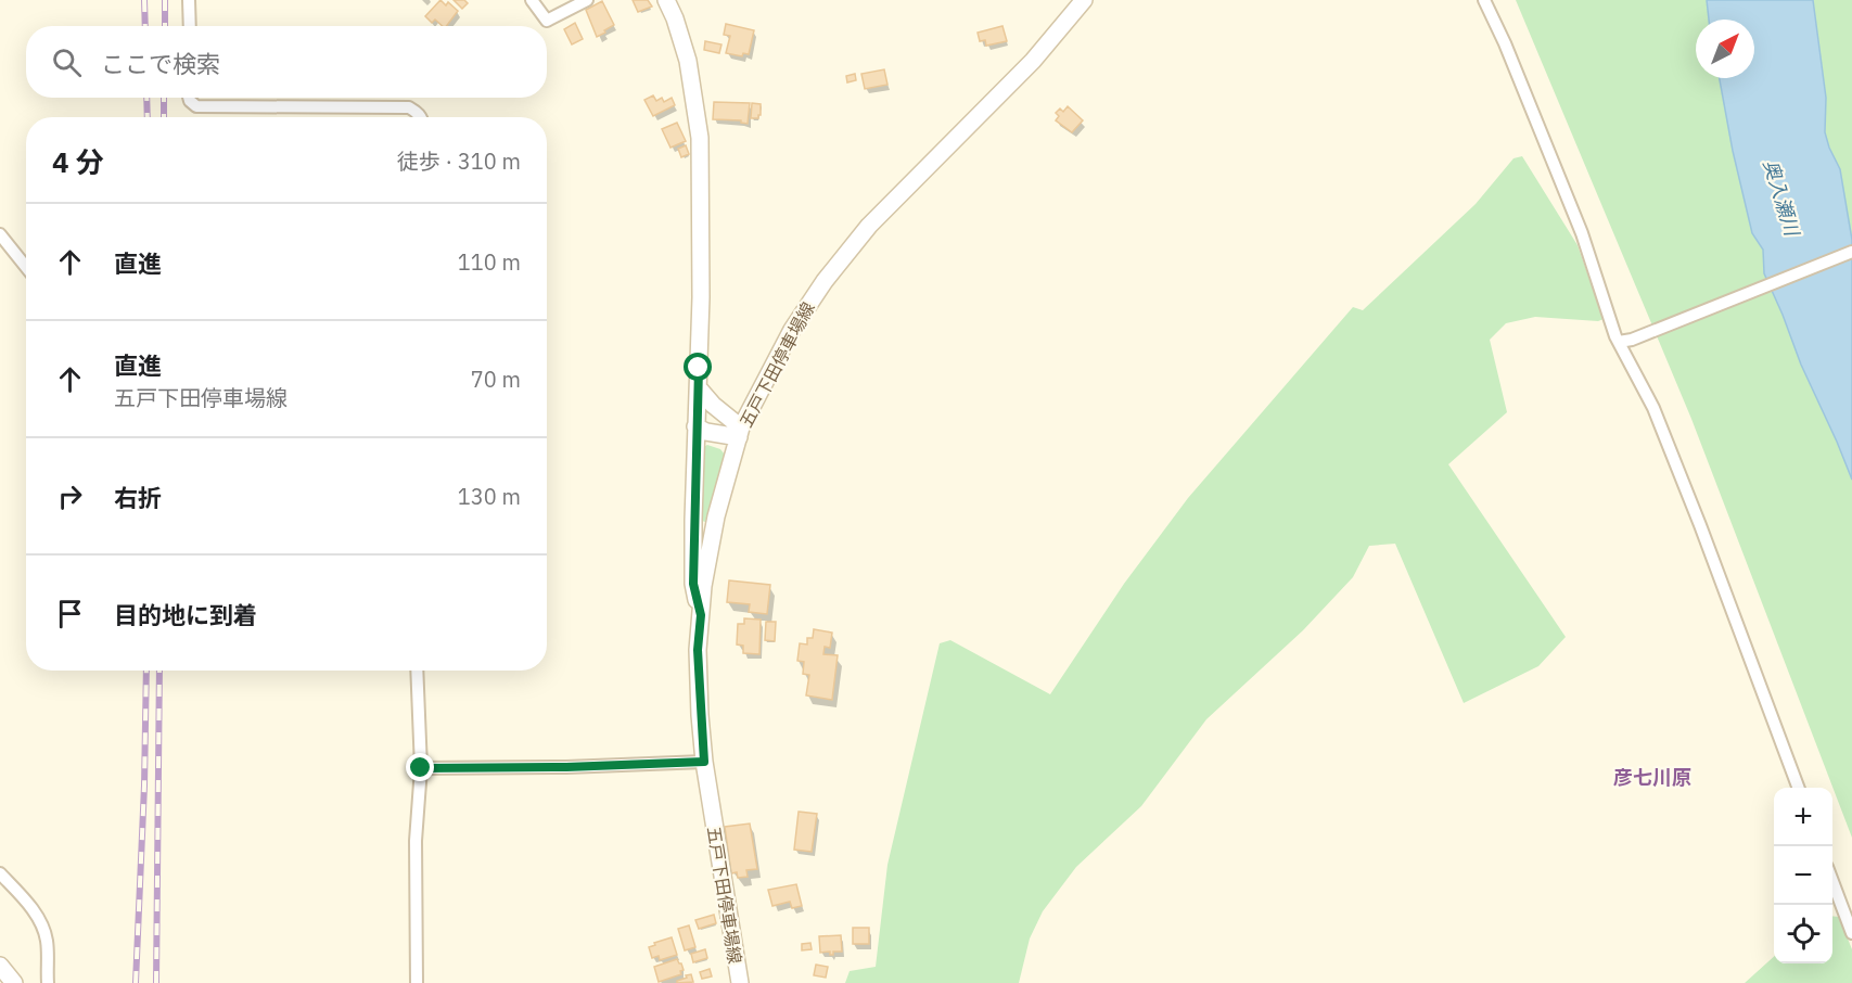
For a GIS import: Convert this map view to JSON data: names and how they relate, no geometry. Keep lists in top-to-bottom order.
{
  "streets": {
    "main road": ["五戸下田停車場線"]
  },
  "districts": ["彦七川原"],
  "water": ["奥入瀬川"],
  "north": "top right",
  "page": {
    "search": "ここで検索",
    "heading": ["4 分", "徒歩 · 310 m"],
    "list": [
      ["直進", "110 m"],
      ["直進", "五戸下田停車場線", "70 m"],
      ["右折", "130 m"],
      "目的地に到着"
    ],
    "map_buttons": ["+", "−"]
  }
}
